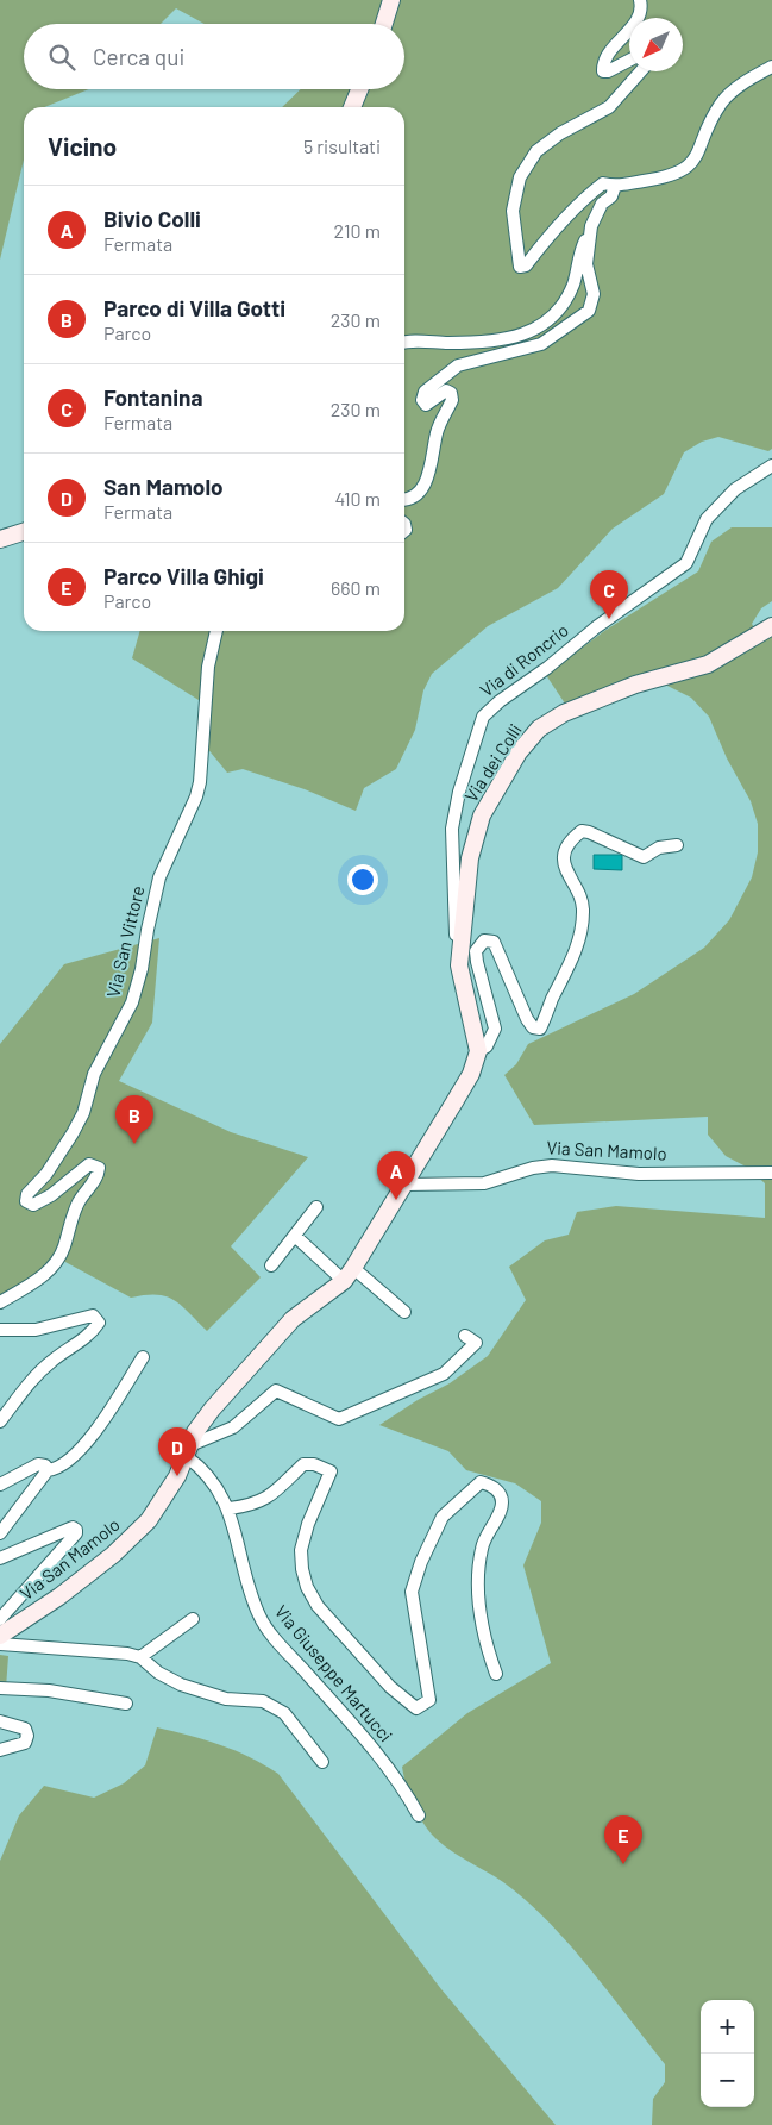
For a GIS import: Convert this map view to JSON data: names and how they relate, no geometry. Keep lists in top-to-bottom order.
{
  "streets": {
    "main road": ["Via dei Colli", "Via San Mamolo"],
    "street": ["Via di Roncrio", "Via San Vittore", "Via Giuseppe Martucci"]
  },
  "crossings": [
    ["Via di Roncrio", "Via dei Colli"],
    ["Via San Mamolo", "Via Giuseppe Martucci"]
  ],
  "north": "bottom left",
  "page": {
    "search": "Cerca qui",
    "heading": ["Vicino", "5 risultati"],
    "list": [
      {
        "mark": "A",
        "name": "Bivio Colli",
        "note": "Fermata",
        "value": "210 m"
      },
      {
        "mark": "B",
        "name": "Parco di Villa Gotti",
        "note": "Parco",
        "value": "230 m"
      },
      {
        "mark": "C",
        "name": "Fontanina",
        "note": "Fermata",
        "value": "230 m"
      },
      {
        "mark": "D",
        "name": "San Mamolo",
        "note": "Fermata",
        "value": "410 m"
      },
      {
        "mark": "E",
        "name": "Parco Villa Ghigi",
        "note": "Parco",
        "value": "660 m"
      }
    ],
    "pins": [
      "C",
      "B",
      "A",
      "D",
      "E"
    ],
    "map_buttons": ["+", "−"]
  }
}
